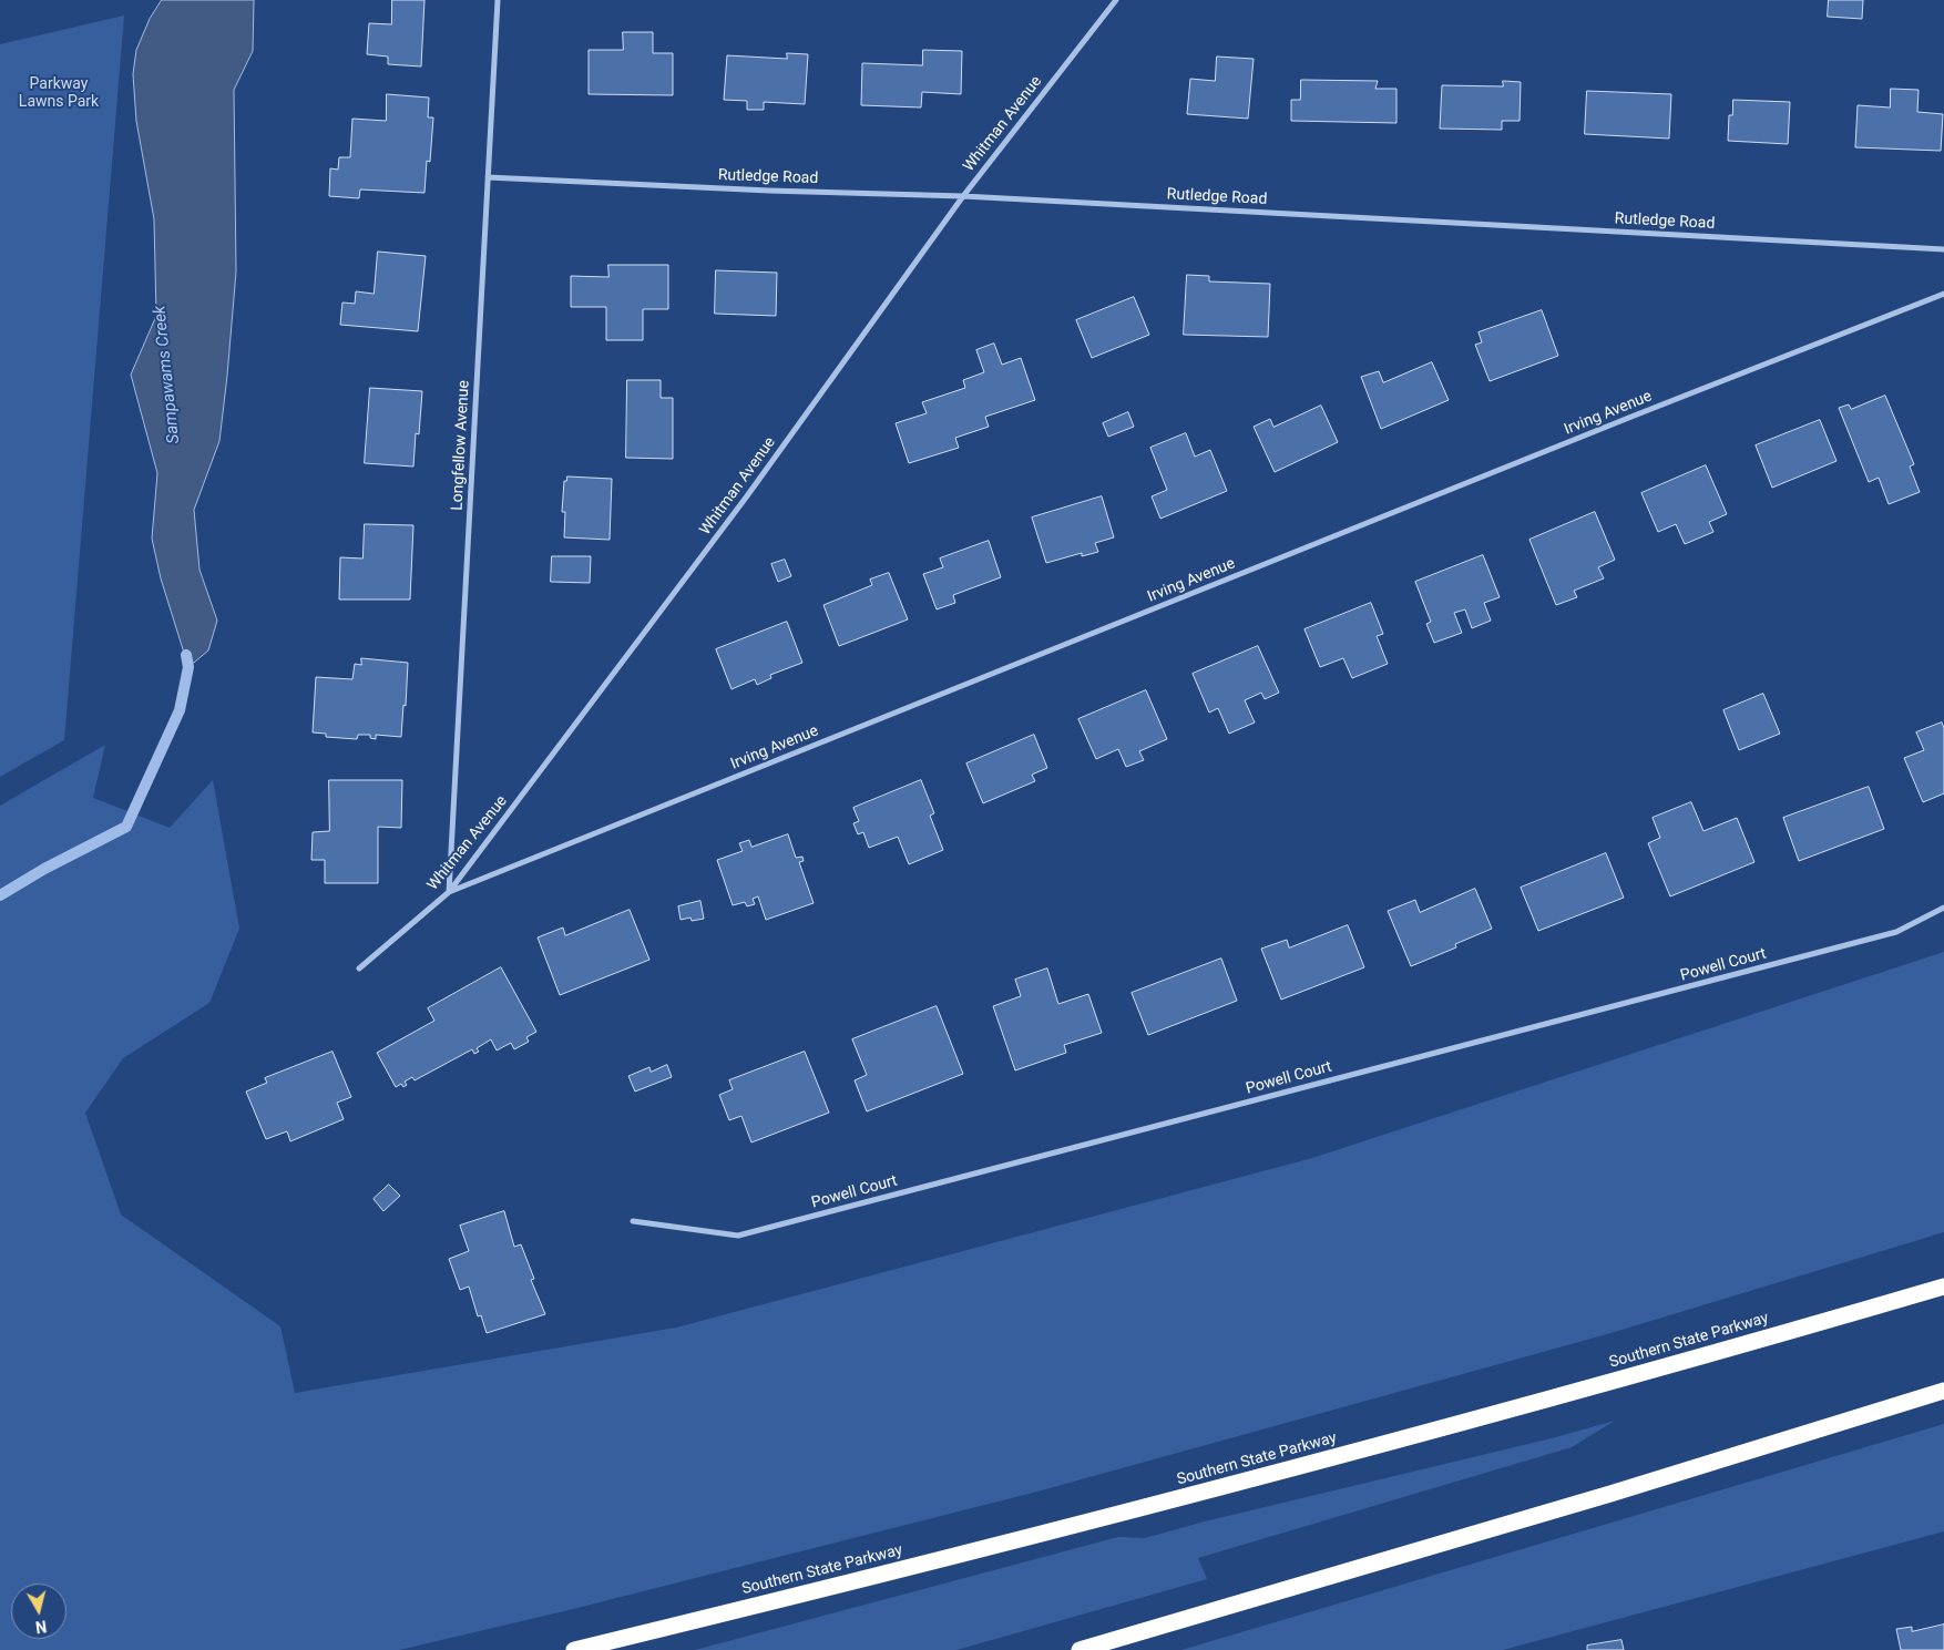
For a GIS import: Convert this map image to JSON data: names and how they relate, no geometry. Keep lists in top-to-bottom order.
{
  "streets": {
    "highway": ["Southern State Parkway"],
    "street": [
      "Whitman Avenue",
      "Rutledge Road",
      "Irving Avenue",
      "Longfellow Avenue",
      "Powell Court"
    ]
  },
  "crossings": [
    ["Whitman Avenue", "Rutledge Road"],
    ["Whitman Avenue", "Irving Avenue"],
    ["Whitman Avenue", "Longfellow Avenue"],
    ["Rutledge Road", "Longfellow Avenue"],
    ["Irving Avenue", "Longfellow Avenue"]
  ],
  "water": ["Sampawams Creek"],
  "parks": ["Parkway Lawns Park"],
  "north": "bottom"
}
